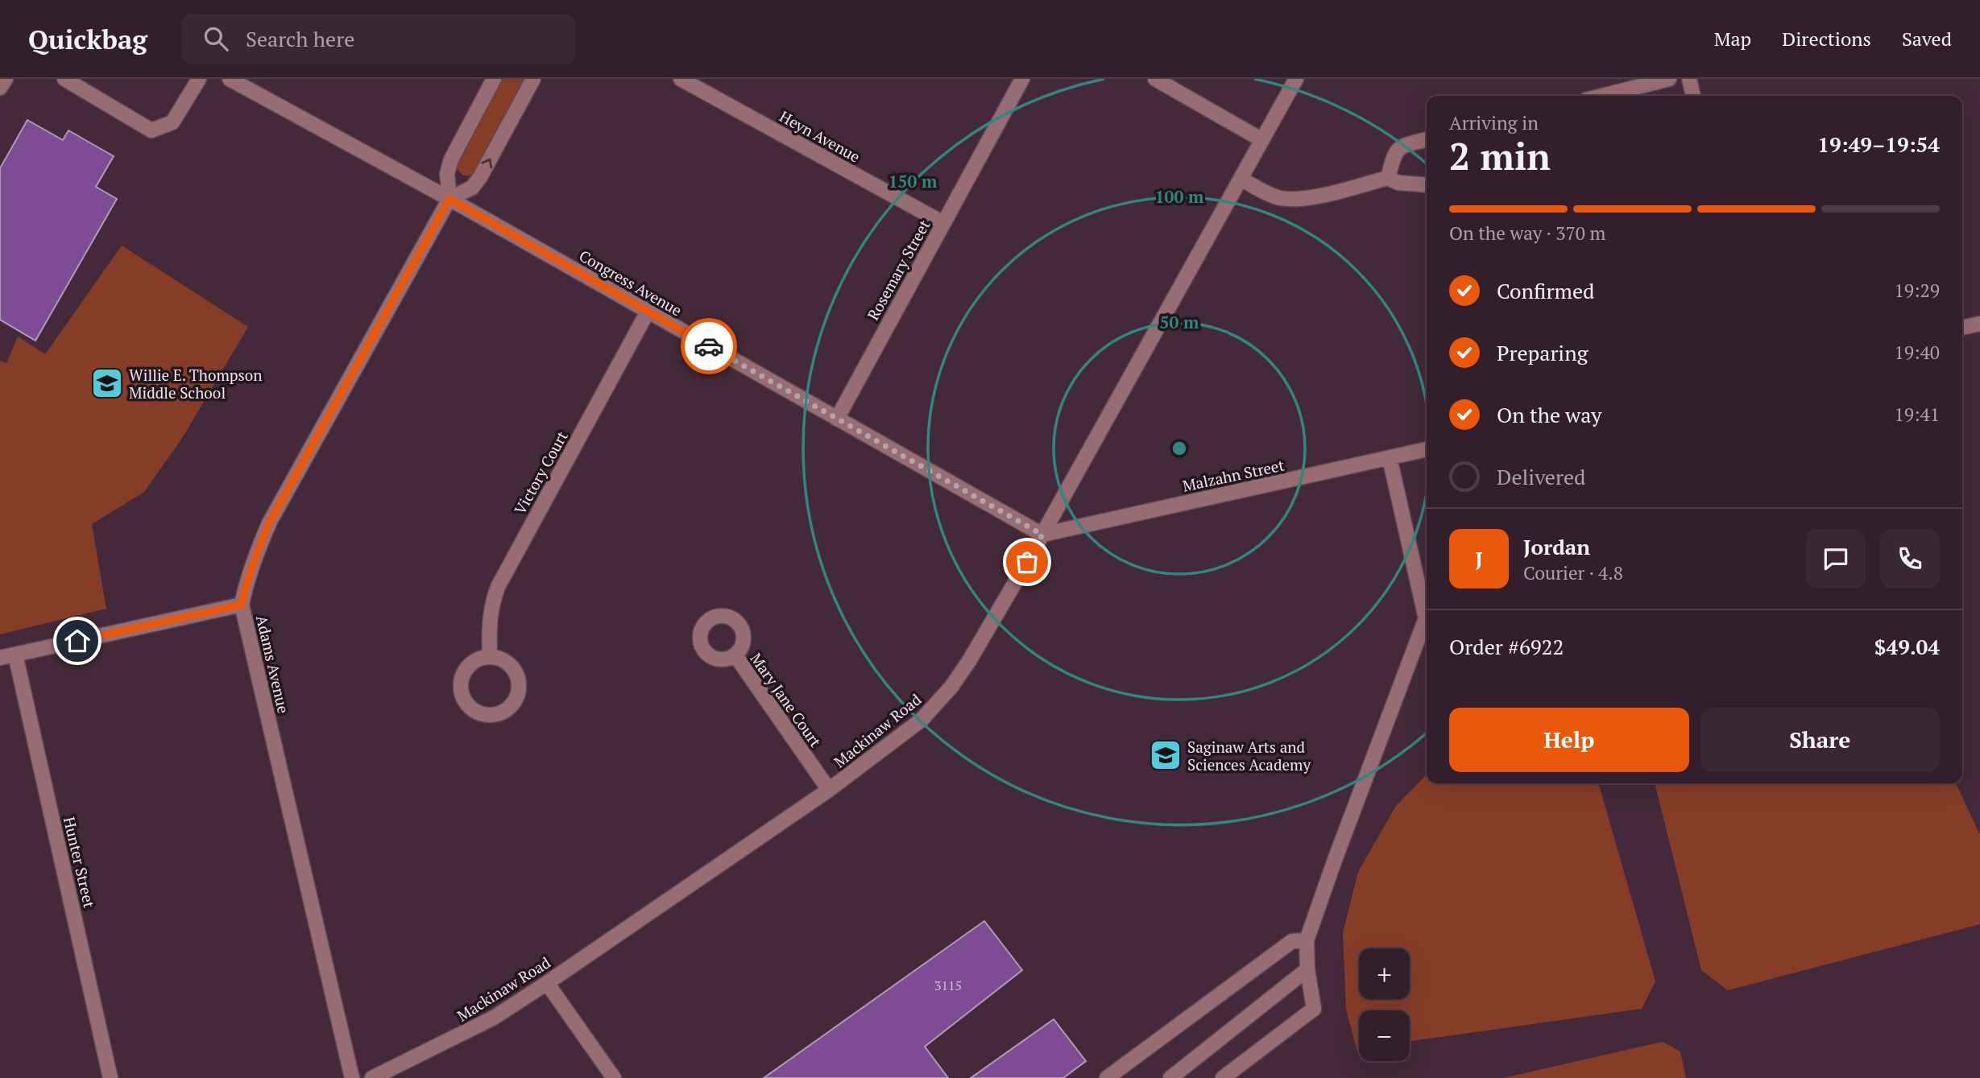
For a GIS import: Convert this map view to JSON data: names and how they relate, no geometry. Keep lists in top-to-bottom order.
{
  "streets": {
    "street": [
      "Heyn Avenue",
      "Rosemary Street",
      "Congress Avenue",
      "Victory Court",
      "Malzahn Street",
      "Adams Avenue",
      "Mary Jane Court",
      "Mackinaw Road",
      "Hunter Street"
    ]
  },
  "crossings": [
    ["Heyn Avenue", "Rosemary Street"],
    ["Rosemary Street", "Congress Avenue"],
    ["Congress Avenue", "Victory Court"],
    ["Congress Avenue", "Malzahn Street"],
    ["Congress Avenue", "Adams Avenue"],
    ["Congress Avenue", "Mackinaw Road"],
    ["Malzahn Street", "Mackinaw Road"],
    ["Mary Jane Court", "Mackinaw Road"]
  ],
  "places": {
    "school or university": ["Willie E. Thompson Middle School", "Saginaw Arts and Sciences Academy"]
  },
  "house_numbers": ["3115"],
  "page": {
    "header": "Quickbag",
    "search": "Search here",
    "nav": ["Map", "Directions", "Saved"],
    "heading": ["2 min", "Arriving in", "19:49–19:54"],
    "panel": [
      "Jordan",
      "Courier · 4.8",
      "Order #6922",
      "$49.04"
    ],
    "bar": "On the way · 370 m",
    "list": [
      ["Confirmed", "19:29"],
      ["Preparing", "19:40"],
      ["On the way", "19:41"],
      "Delivered"
    ],
    "round": "J",
    "buttons": ["Help", "Share"],
    "map_buttons": ["+", "−"]
  },
  "rings": ["150 m", "100 m", "50 m"]
}
